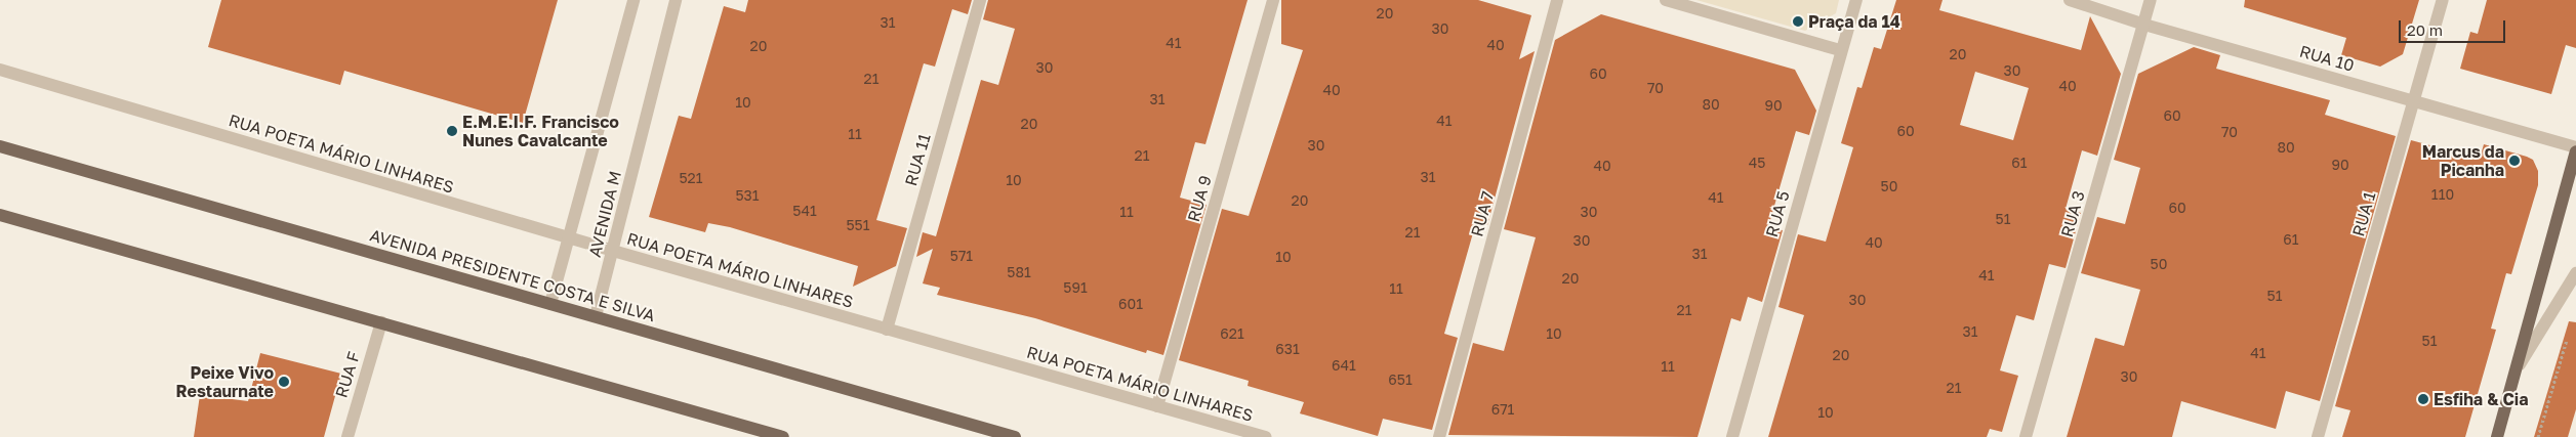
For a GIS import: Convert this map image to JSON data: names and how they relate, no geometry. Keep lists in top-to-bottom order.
{
  "streets": {
    "main road": ["AVENIDA PRESIDENTE COSTA E SILVA"],
    "street": [
      "RUA 10",
      "RUA POETA MÁRIO LINHARES",
      "RUA 11",
      "RUA 9",
      "AVENIDA M",
      "RUA 7",
      "RUA 5",
      "RUA 3",
      "RUA 1",
      "RUA F"
    ]
  },
  "crossings": [
    ["RUA 10", "RUA 3"],
    ["RUA 10", "RUA 1"],
    ["RUA POETA MÁRIO LINHARES", "RUA 11"],
    ["RUA POETA MÁRIO LINHARES", "RUA 9"],
    ["RUA POETA MÁRIO LINHARES", "AVENIDA M"],
    ["AVENIDA M", "AVENIDA PRESIDENTE COSTA E SILVA"]
  ],
  "places": [
    "Praça da 14",
    "E.M.E.I.F. Francisco Nunes Cavalcante",
    "Marcus da Picanha",
    "Peixe Vivo Restaurnate",
    "Esfiha & Cia"
  ],
  "house_numbers": [
    "20",
    "31",
    "30",
    "41",
    "40",
    "20",
    "20",
    "30",
    "30",
    "60",
    "21",
    "40",
    "70",
    "40",
    "31",
    "10",
    "80",
    "90",
    "60",
    "41",
    "20",
    "60",
    "70",
    "11",
    "30",
    "80",
    "21",
    "45",
    "61",
    "90",
    "40",
    "31",
    "521",
    "10",
    "50",
    "110",
    "531",
    "41",
    "20",
    "60",
    "541",
    "11",
    "30",
    "51",
    "551",
    "21",
    "61",
    "30",
    "40",
    "31",
    "571",
    "10",
    "50",
    "581",
    "41",
    "20",
    "591",
    "11",
    "51",
    "30",
    "601",
    "21",
    "31",
    "621",
    "10",
    "51",
    "631",
    "41",
    "20",
    "641",
    "11",
    "30",
    "651",
    "21",
    "671",
    "10"
  ],
  "scale_bar": "20 m"
}
